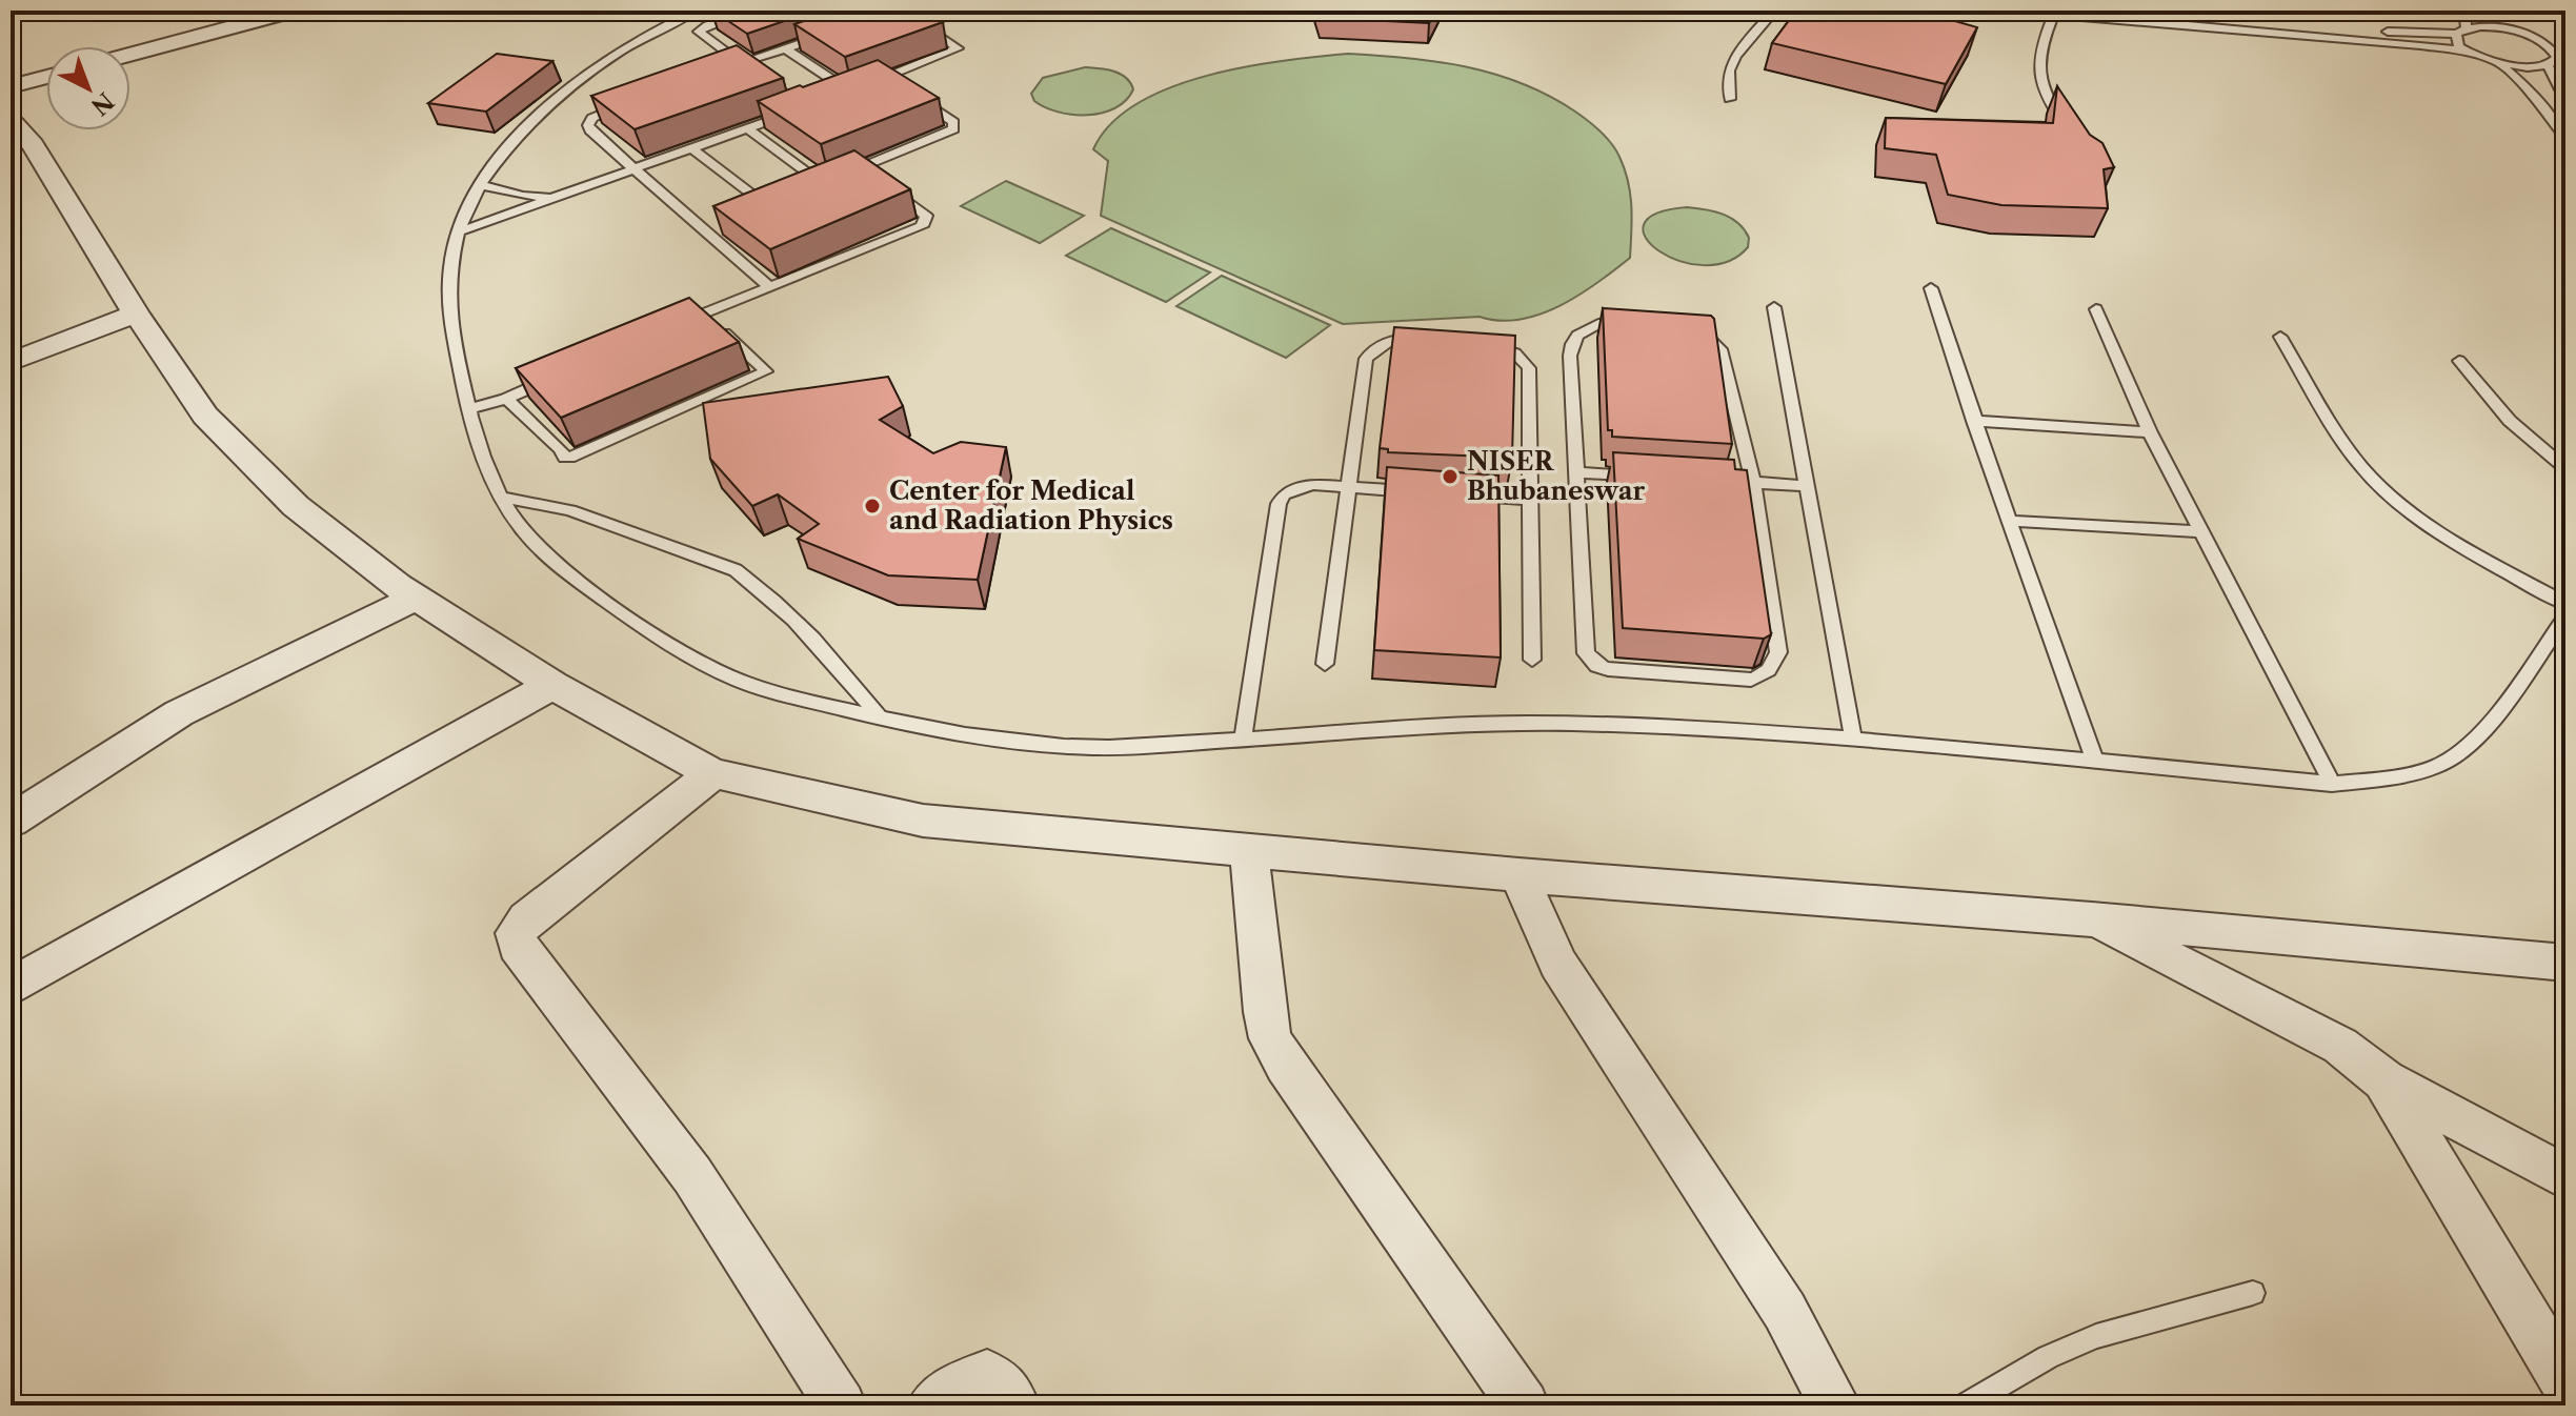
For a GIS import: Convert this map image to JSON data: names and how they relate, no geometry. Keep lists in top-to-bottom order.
{
  "places": ["NISER Bhubaneswar", "Center for Medical and Radiation Physics"],
  "north": "bottom right"
}
